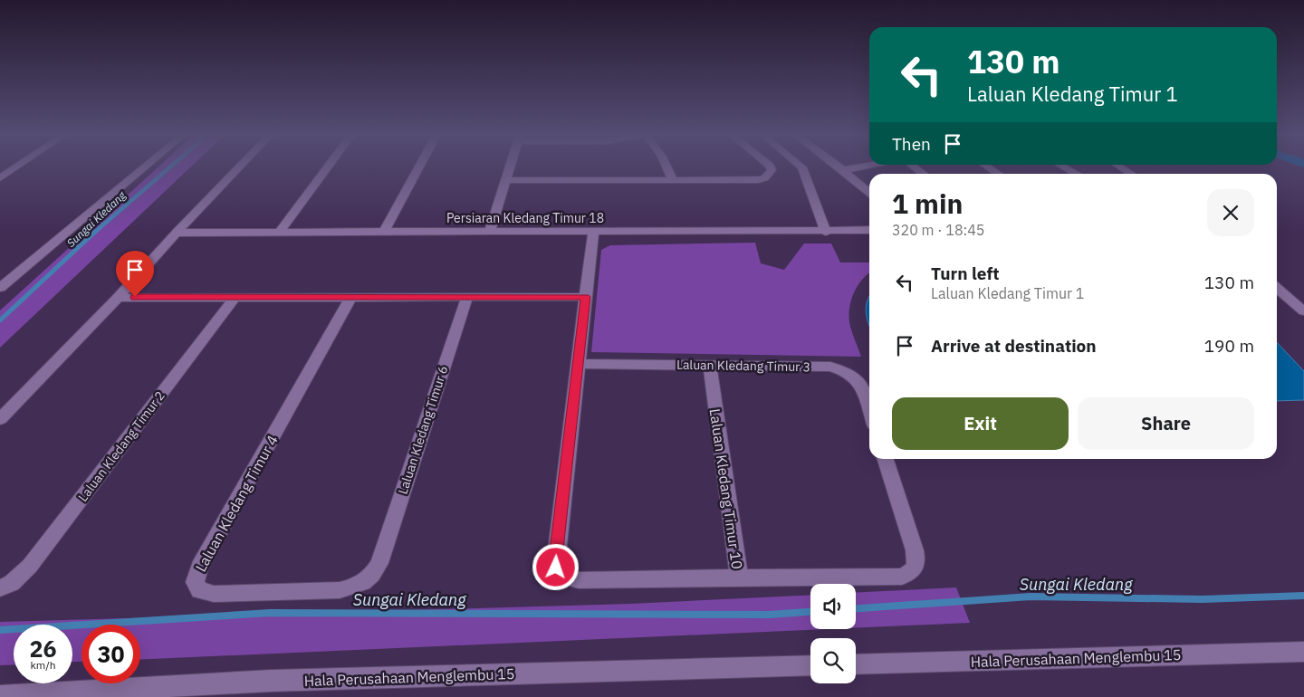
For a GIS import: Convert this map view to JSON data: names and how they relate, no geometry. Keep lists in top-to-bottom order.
{
  "streets": {
    "street": [
      "Persiaran Kledang Timur 18",
      "Laluan Kledang Timur 3",
      "Laluan Kledang Timur 6",
      "Laluan Kledang Timur 2",
      "Laluan Kledang Timur 10",
      "Laluan Kledang Timur 4",
      "Hala Perusahaan Menglembu 15"
    ]
  },
  "crossings": [
    ["Laluan Kledang Timur 3", "Laluan Kledang Timur 10"],
    ["Laluan Kledang Timur 6", "Laluan Kledang Timur 4"]
  ],
  "water": ["Sungai Kledang"],
  "page": {
    "turn": ["130 m", "Laluan Kledang Timur 1"],
    "then": "Then",
    "heading": ["1 min", "320 m · 18:45"],
    "list": [
      {
        "name": "Turn left",
        "note": "Laluan Kledang Timur 1",
        "value": "130 m"
      },
      {
        "name": "Arrive at destination",
        "value": "190 m"
      }
    ],
    "buttons": ["Exit", "Share"],
    "speed": "26 km/h",
    "limit": "30"
  }
}
